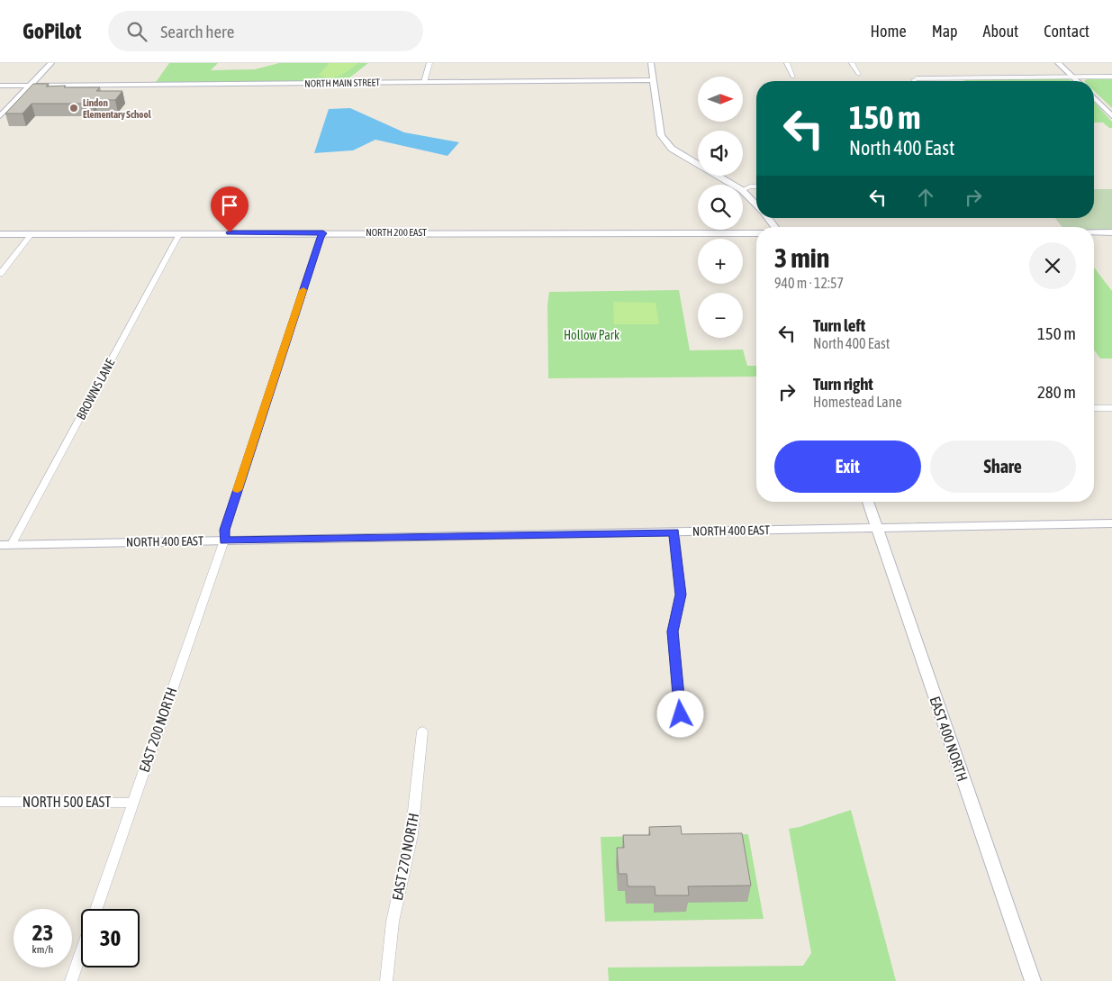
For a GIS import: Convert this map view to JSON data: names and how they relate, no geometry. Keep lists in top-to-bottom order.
{
  "streets": {
    "street": [
      "NORTH MAIN STREET",
      "NORTH 200 EAST",
      "BROWNS LANE",
      "NORTH 400 EAST",
      "EAST 200 NORTH",
      "EAST 400 NORTH",
      "NORTH 500 EAST",
      "EAST 270 NORTH"
    ]
  },
  "crossings": [
    ["NORTH 200 EAST", "BROWNS LANE"],
    ["NORTH 200 EAST", "EAST 200 NORTH"],
    ["BROWNS LANE", "NORTH 400 EAST"],
    ["NORTH 400 EAST", "EAST 200 NORTH"],
    ["NORTH 400 EAST", "EAST 400 NORTH"],
    ["EAST 200 NORTH", "NORTH 500 EAST"]
  ],
  "parks": ["Hollow Park"],
  "places": ["Lindon Elementary School"],
  "north": "right",
  "page": {
    "header": "GoPilot",
    "search": "Search here",
    "nav": [
      "Home",
      "Map",
      "About",
      "Contact"
    ],
    "map_buttons": ["+", "−"],
    "turn": ["150 m", "North 400 East"],
    "heading": ["3 min", "940 m · 12:57"],
    "list": [
      {
        "name": "Turn left",
        "note": "North 400 East",
        "value": "150 m"
      },
      {
        "name": "Turn right",
        "note": "Homestead Lane",
        "value": "280 m"
      }
    ],
    "buttons": ["Exit", "Share"],
    "speed": "23 km/h",
    "limit": "30"
  }
}
